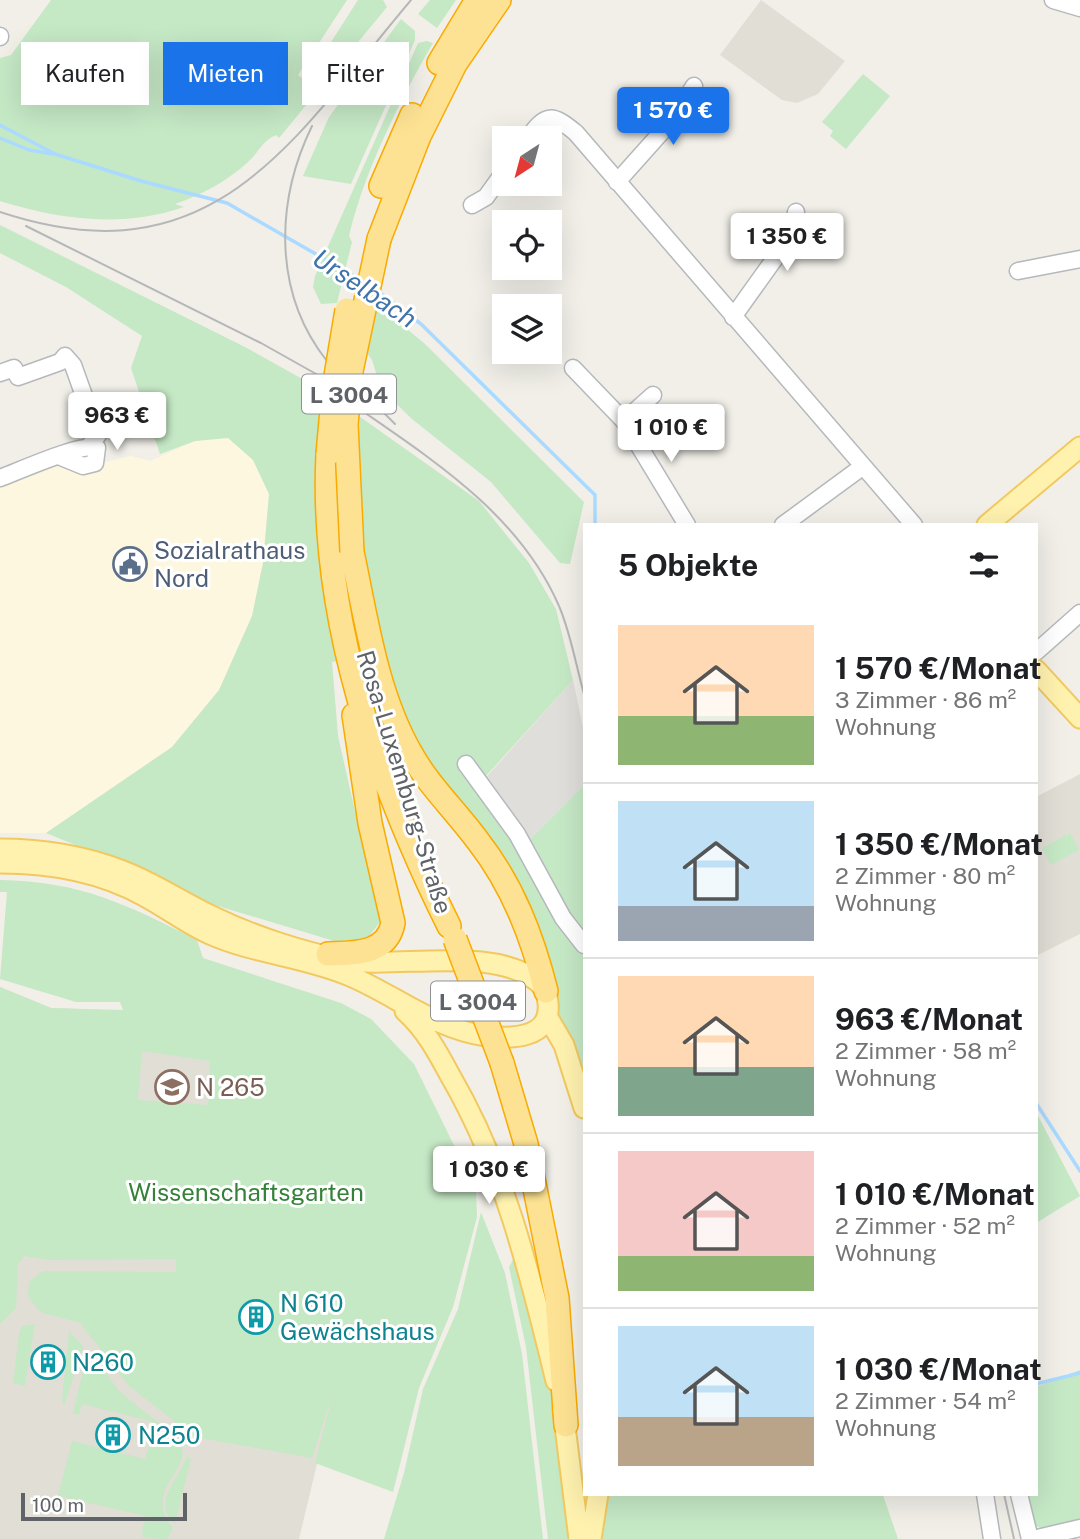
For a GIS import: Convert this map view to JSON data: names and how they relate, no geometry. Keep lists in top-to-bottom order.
{
  "streets": {
    "highway": ["L 3004", "Rosa-Luxemburg-Straße"]
  },
  "water": ["Urselbach"],
  "parks": ["Wissenschaftsgarten"],
  "places": {
    "public building": ["Sozialrathaus Nord"],
    "school or university": ["N 265"],
    "building": ["N 610 Gewächshaus", "N260", "N250"]
  },
  "scale_bar": "100 m",
  "north": "bottom left",
  "page": {
    "chip": ["Kaufen", "Mieten", "Filter"],
    "price": [
      "1 570 €",
      "1 350 €",
      "963 €",
      "1 010 €",
      "1 030 €"
    ],
    "heading": "5 Objekte",
    "list": [
      {
        "name": "1 570 €/Monat",
        "note": "3 Zimmer · 86 m² · Wohnung"
      },
      {
        "name": "1 350 €/Monat",
        "note": "2 Zimmer · 80 m² · Wohnung"
      },
      {
        "name": "963 €/Monat",
        "note": "2 Zimmer · 58 m² · Wohnung"
      },
      {
        "name": "1 010 €/Monat",
        "note": "2 Zimmer · 52 m² · Wohnung"
      },
      {
        "name": "1 030 €/Monat",
        "note": "2 Zimmer · 54 m² · Wohnung"
      }
    ],
    "scale": "100 m"
  }
}
